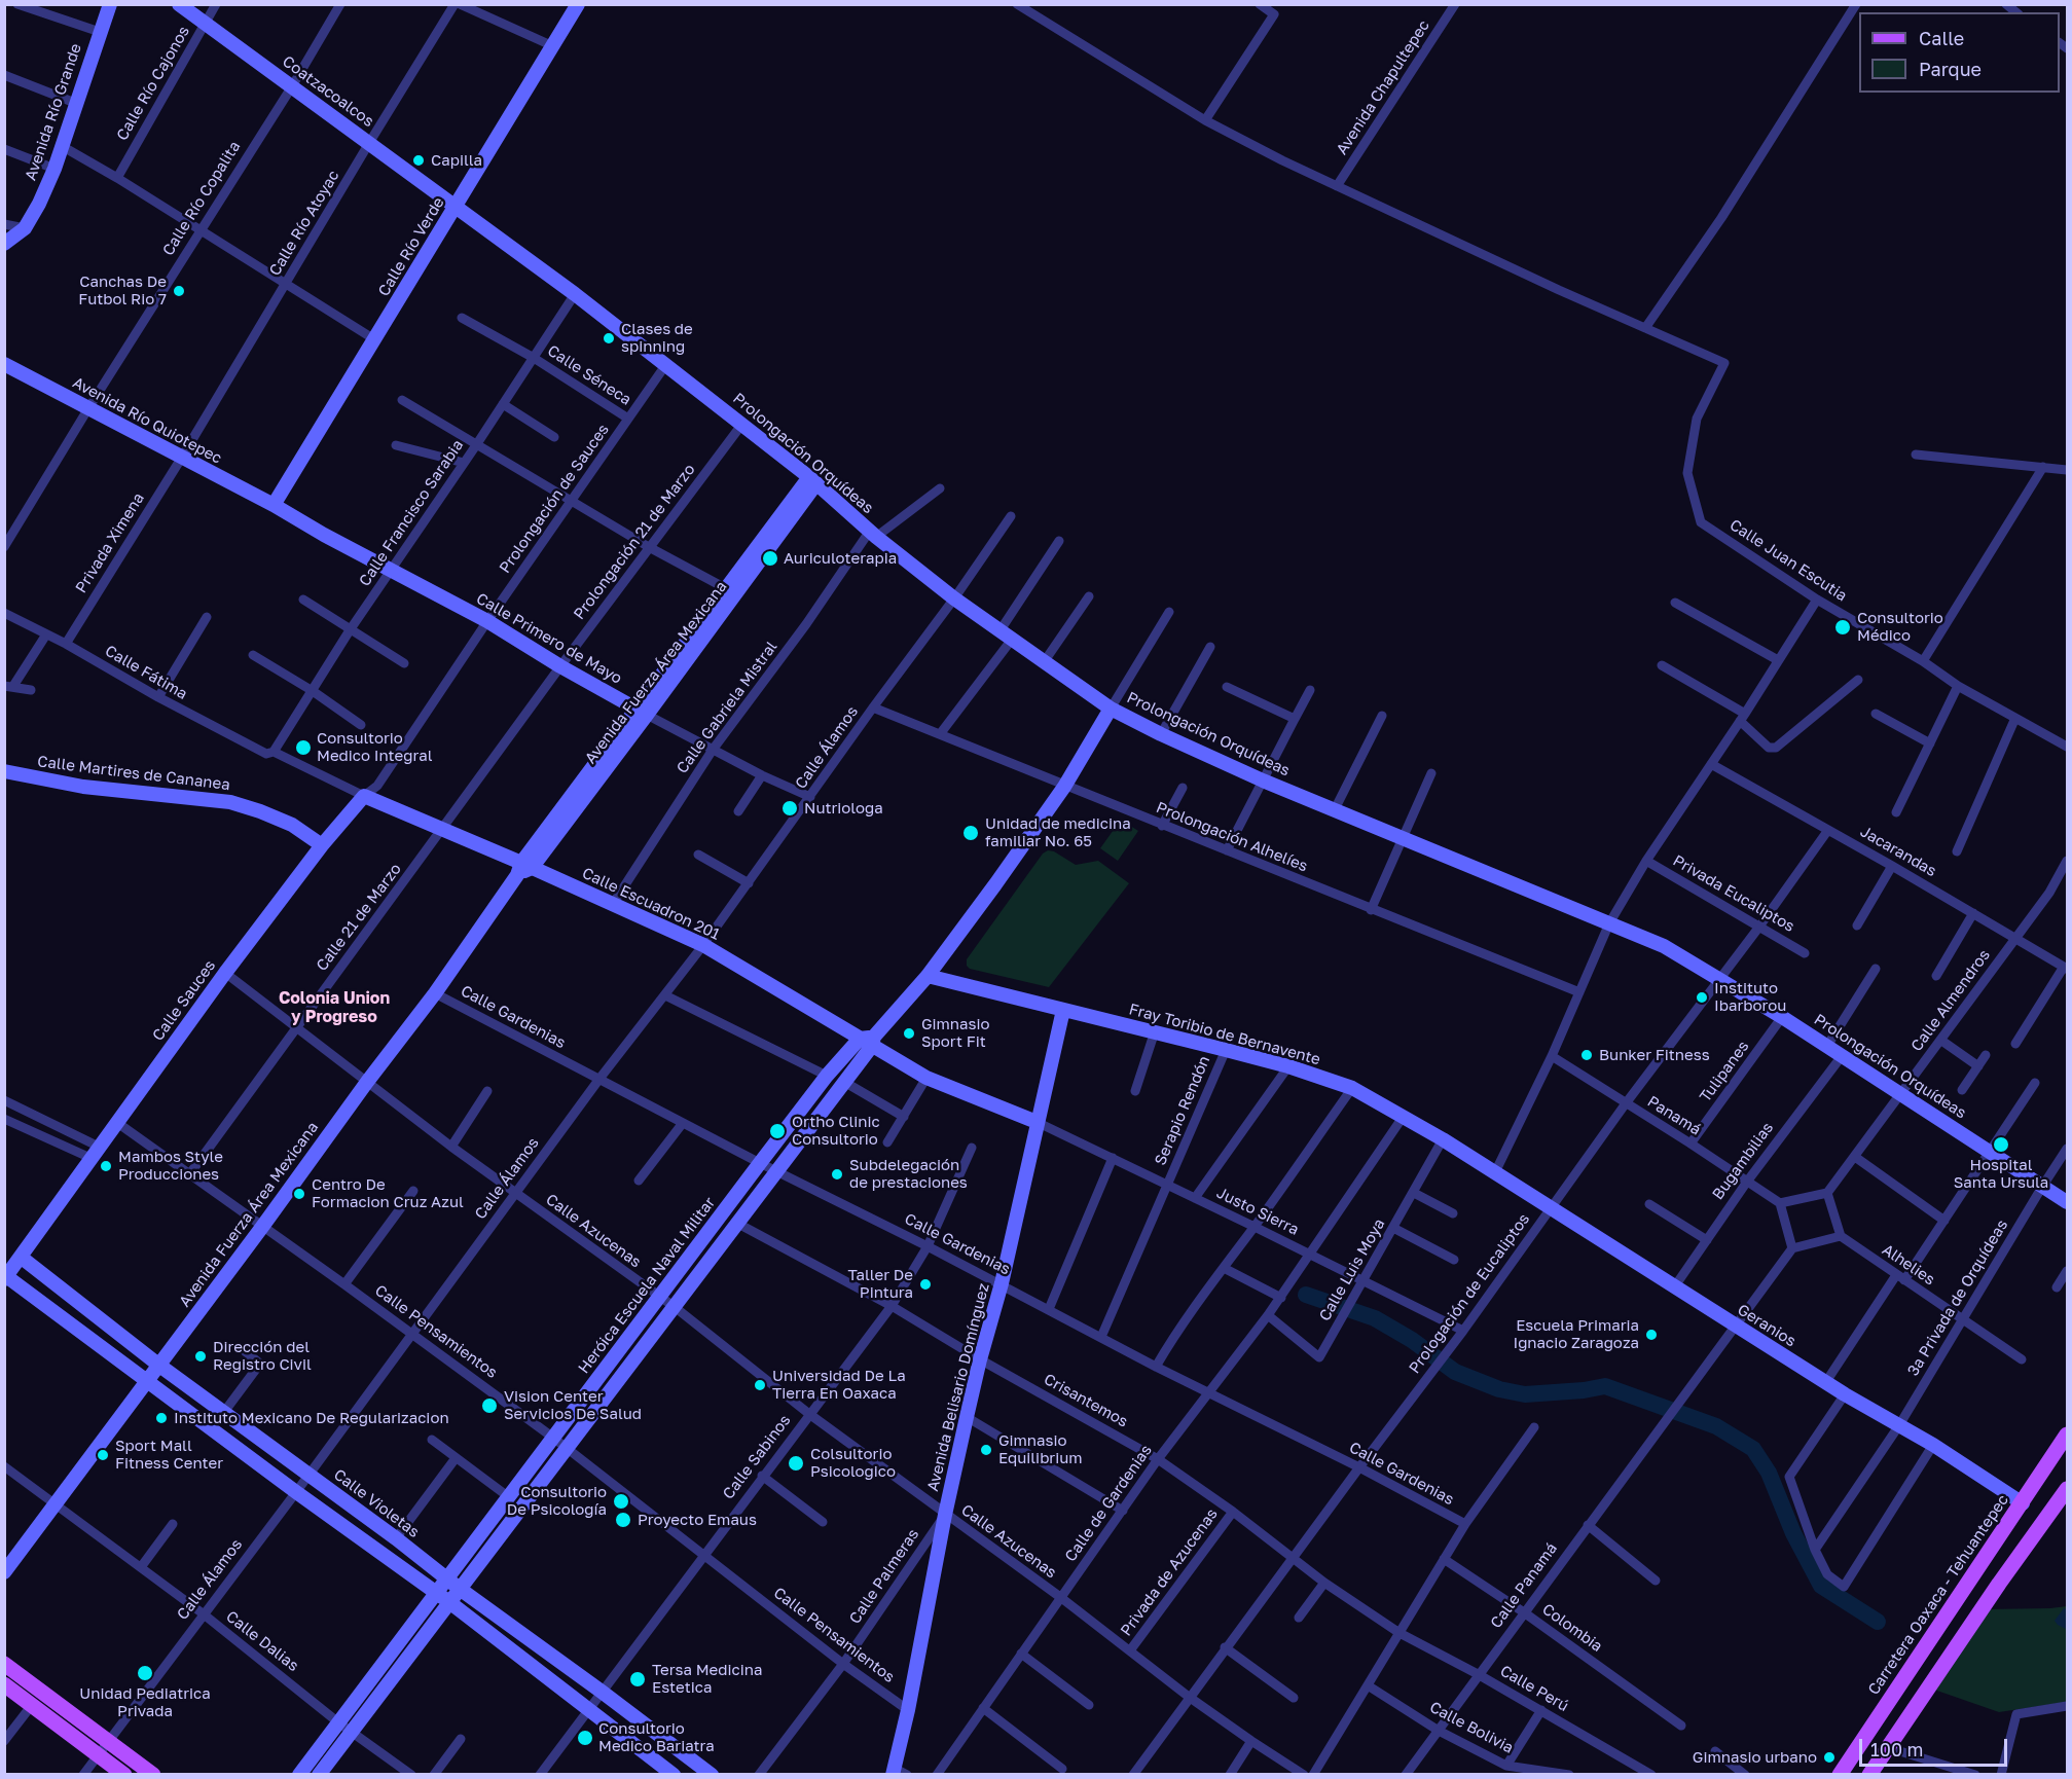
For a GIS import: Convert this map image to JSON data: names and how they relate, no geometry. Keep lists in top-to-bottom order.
{
  "streets": {
    "main road": ["Carretera Oaxaca - Tehuantepec"],
    "street": [
      "Calle Río Cajonos",
      "Avenida Chapultepec",
      "Coatzacoalcos",
      "Avenida Río Grande",
      "Calle Río Copalita",
      "Calle Río Atoyac",
      "Calle Río Verde",
      "Calle Séneca",
      "Avenida Río Quiotepec",
      "Prolongación Orquídeas",
      "Prolongación de Sauces",
      "Calle Francisco Sarabia",
      "Prolongación 21 de Marzo",
      "Privada Ximena",
      "Calle Juan Escutia",
      "Calle Primero de Mayo",
      "Calle Fátima",
      "Avenida Fuerza Área Mexicana",
      "Calle Gabriela Mistral",
      "Calle Álamos",
      "Calle Martires de Cananea",
      "Prolongación Alhelíes",
      "Jacarandas",
      "Privada Eucaliptos",
      "Calle Escuadron 201",
      "Calle 21 de Marzo",
      "Calle Sauces",
      "Calle Almendros",
      "Calle Gardenias",
      "Fray Toribio de Bernavente",
      "Tulipanes",
      "Serapio Rendón",
      "Panamá",
      "Bugambilias",
      "Justo Sierra",
      "Calle Azucenas",
      "Alhelies",
      "Calle Luis Moya",
      "Heróica Escuela Naval Militar",
      "Prologación de Eucaliptos",
      "3a Privada de Orquídeas",
      "Geranios",
      "Calle Pensamientos",
      "Avenida Belisario Domínguez",
      "Crisantemos",
      "Calle Sabinos",
      "Calle Violetas",
      "Calle de Gardenias",
      "Privada de Azucenas",
      "Calle Palmeras",
      "Calle Panamá",
      "Colombia",
      "Calle Dalias",
      "Calle Perú",
      "Calle Bolivia"
    ]
  },
  "crossings": [
    ["Calle Río Cajonos", "Coatzacoalcos"],
    ["Coatzacoalcos", "Calle Río Copalita"],
    ["Coatzacoalcos", "Calle Río Atoyac"],
    ["Coatzacoalcos", "Calle Río Verde"],
    ["Coatzacoalcos", "Prolongación Orquídeas"],
    ["Calle Río Copalita", "Avenida Río Quiotepec"],
    ["Calle Río Atoyac", "Avenida Río Quiotepec"],
    ["Calle Río Atoyac", "Privada Ximena"],
    ["Calle Río Verde", "Avenida Río Quiotepec"],
    ["Calle Río Verde", "Prolongación Orquídeas"],
    ["Calle Río Verde", "Calle Primero de Mayo"],
    ["Calle Séneca", "Prolongación de Sauces"],
    ["Calle Séneca", "Calle Francisco Sarabia"],
    ["Avenida Río Quiotepec", "Privada Ximena"],
    ["Avenida Río Quiotepec", "Calle Primero de Mayo"],
    ["Prolongación Orquídeas", "Prolongación de Sauces"],
    ["Prolongación Orquídeas", "Calle Francisco Sarabia"],
    ["Prolongación Orquídeas", "Prolongación 21 de Marzo"],
    ["Prolongación Orquídeas", "Avenida Fuerza Área Mexicana"],
    ["Prolongación Orquídeas", "Calle Gabriela Mistral"],
    ["Prolongación Orquídeas", "Calle Álamos"],
    ["Prolongación Orquídeas", "Calle Almendros"],
    ["Prolongación Orquídeas", "Tulipanes"],
    ["Prolongación Orquídeas", "Bugambilias"],
    ["Prolongación Orquídeas", "Heróica Escuela Naval Militar"],
    ["Prolongación Orquídeas", "Prologación de Eucaliptos"],
    ["Prolongación Orquídeas", "3a Privada de Orquídeas"],
    ["Prolongación de Sauces", "Calle Primero de Mayo"],
    ["Prolongación de Sauces", "Calle Sauces"],
    ["Calle Francisco Sarabia", "Calle Primero de Mayo"],
    ["Calle Francisco Sarabia", "Calle Fátima"],
    ["Calle Francisco Sarabia", "Calle Escuadron 201"],
    ["Prolongación 21 de Marzo", "Calle Primero de Mayo"],
    ["Prolongación 21 de Marzo", "Calle Escuadron 201"],
    ["Prolongación 21 de Marzo", "Calle 21 de Marzo"],
    ["Privada Ximena", "Calle Fátima"],
    ["Calle Primero de Mayo", "Avenida Fuerza Área Mexicana"],
    ["Calle Primero de Mayo", "Calle Gabriela Mistral"],
    ["Calle Primero de Mayo", "Calle Álamos"],
    ["Calle Fátima", "Calle Escuadron 201"],
    ["Avenida Fuerza Área Mexicana", "Calle Escuadron 201"],
    ["Avenida Fuerza Área Mexicana", "Calle Gardenias"],
    ["Avenida Fuerza Área Mexicana", "Calle Azucenas"],
    ["Avenida Fuerza Área Mexicana", "Calle Pensamientos"],
    ["Avenida Fuerza Área Mexicana", "Calle Violetas"],
    ["Avenida Fuerza Área Mexicana", "Calle Dalias"],
    ["Calle Gabriela Mistral", "Calle Escuadron 201"],
    ["Calle Álamos", "Prolongación Alhelíes"],
    ["Calle Álamos", "Calle Escuadron 201"],
    ["Calle Álamos", "Calle Gardenias"],
    ["Calle Álamos", "Calle Azucenas"],
    ["Calle Álamos", "Calle Pensamientos"],
    ["Calle Álamos", "Calle Violetas"],
    ["Calle Álamos", "Calle Dalias"],
    ["Calle Martires de Cananea", "Calle Sauces"],
    ["Prolongación Alhelíes", "Heróica Escuela Naval Militar"],
    ["Jacarandas", "Calle Almendros"],
    ["Jacarandas", "Prologación de Eucaliptos"],
    ["Privada Eucaliptos", "Prologación de Eucaliptos"],
    ["Calle Escuadron 201", "Calle 21 de Marzo"],
    ["Calle Escuadron 201", "Calle Sauces"],
    ["Calle Escuadron 201", "Justo Sierra"],
    ["Calle Escuadron 201", "Heróica Escuela Naval Militar"],
    ["Calle Escuadron 201", "Avenida Belisario Domínguez"],
    ["Calle 21 de Marzo", "Calle Azucenas"],
    ["Calle 21 de Marzo", "Calle Pensamientos"],
    ["Calle Sauces", "Calle Azucenas"],
    ["Calle Sauces", "Calle Pensamientos"],
    ["Calle Sauces", "Calle Violetas"],
    ["Calle Gardenias", "Serapio Rendón"],
    ["Calle Gardenias", "Heróica Escuela Naval Militar"],
    ["Calle Gardenias", "Prologación de Eucaliptos"],
    ["Calle Gardenias", "Avenida Belisario Domínguez"],
    ["Calle Gardenias", "Calle Sabinos"],
    ["Calle Gardenias", "Calle de Gardenias"],
    ["Fray Toribio de Bernavente", "Serapio Rendón"],
    ["Fray Toribio de Bernavente", "Calle Luis Moya"],
    ["Fray Toribio de Bernavente", "Heróica Escuela Naval Militar"],
    ["Fray Toribio de Bernavente", "Geranios"],
    ["Fray Toribio de Bernavente", "Avenida Belisario Domínguez"],
    ["Fray Toribio de Bernavente", "Calle de Gardenias"],
    ["Tulipanes", "Panamá"],
    ["Serapio Rendón", "Justo Sierra"],
    ["Panamá", "Bugambilias"],
    ["Panamá", "Prologación de Eucaliptos"],
    ["Bugambilias", "Geranios"],
    ["Justo Sierra", "Calle Luis Moya"],
    ["Justo Sierra", "Prologación de Eucaliptos"],
    ["Justo Sierra", "Avenida Belisario Domínguez"],
    ["Justo Sierra", "Calle de Gardenias"],
    ["Calle Azucenas", "Heróica Escuela Naval Militar"],
    ["Calle Azucenas", "Prologación de Eucaliptos"],
    ["Calle Azucenas", "Avenida Belisario Domínguez"],
    ["Calle Azucenas", "Calle Sabinos"],
    ["Calle Azucenas", "Calle de Gardenias"],
    ["Calle Azucenas", "Privada de Azucenas"],
    ["Calle Azucenas", "Calle Palmeras"],
    ["Alhelies", "3a Privada de Orquídeas"],
    ["Calle Luis Moya", "Calle de Gardenias"],
    ["Heróica Escuela Naval Militar", "Calle Pensamientos"],
    ["Heróica Escuela Naval Militar", "Crisantemos"],
    ["Heróica Escuela Naval Militar", "Calle Violetas"],
    ["Heróica Escuela Naval Militar", "Calle Dalias"],
    ["Prologación de Eucaliptos", "Geranios"],
    ["Prologación de Eucaliptos", "Crisantemos"],
    ["3a Privada de Orquídeas", "Geranios"],
    ["Geranios", "Calle Panamá"],
    ["Geranios", "Carretera Oaxaca - Tehuantepec"],
    ["Calle Pensamientos", "Avenida Belisario Domínguez"],
    ["Calle Pensamientos", "Calle Sabinos"],
    ["Calle Pensamientos", "Calle Palmeras"],
    ["Avenida Belisario Domínguez", "Crisantemos"],
    ["Avenida Belisario Domínguez", "Calle Palmeras"],
    ["Crisantemos", "Calle Sabinos"],
    ["Crisantemos", "Calle de Gardenias"],
    ["Crisantemos", "Privada de Azucenas"],
    ["Crisantemos", "Calle Perú"],
    ["Calle Sabinos", "Calle Violetas"],
    ["Calle Panamá", "Colombia"],
    ["Calle Panamá", "Calle Perú"],
    ["Calle Panamá", "Calle Bolivia"]
  ],
  "districts": ["Colonia Union y Progreso"],
  "places": [
    "Capilla",
    "Canchas De Futbol Rio 7",
    "Clases de spinning",
    "Auriculoterapia",
    "Consultorio Médico",
    "Consultorio Medico Integral",
    "Nutriologa",
    "Unidad de medicina familiar No. 65",
    "Instituto Ibarborou",
    "Gimnasio Sport Fit",
    "Bunker Fitness",
    "Ortho Clinic Consultorio",
    "Hospital Santa Ursula",
    "Mambos Style Producciones",
    "Subdelegación de prestaciones",
    "Centro De Formacion Cruz Azul",
    "Taller De Pintura",
    "Escuela Primaria Ignacio Zaragoza",
    "Dirección del Registro Civil",
    "Universidad De La Tierra En Oaxaca",
    "Vision Center Servicios De Salud",
    "Instituto Mexicano De Regularizacion",
    "Gimnasio Equilibrium",
    "Sport Mall Fitness Center",
    "Colsultorio Psicologico",
    "Consultorio De Psicología",
    "Proyecto Emaus",
    "Unidad Pediatrica Privada",
    "Tersa Medicina Estetica",
    "Consultorio Medico Bariatra",
    "Gimnasio urbano"
  ],
  "legend": ["Calle", "Parque"],
  "scale_bar": "100 m"
}
